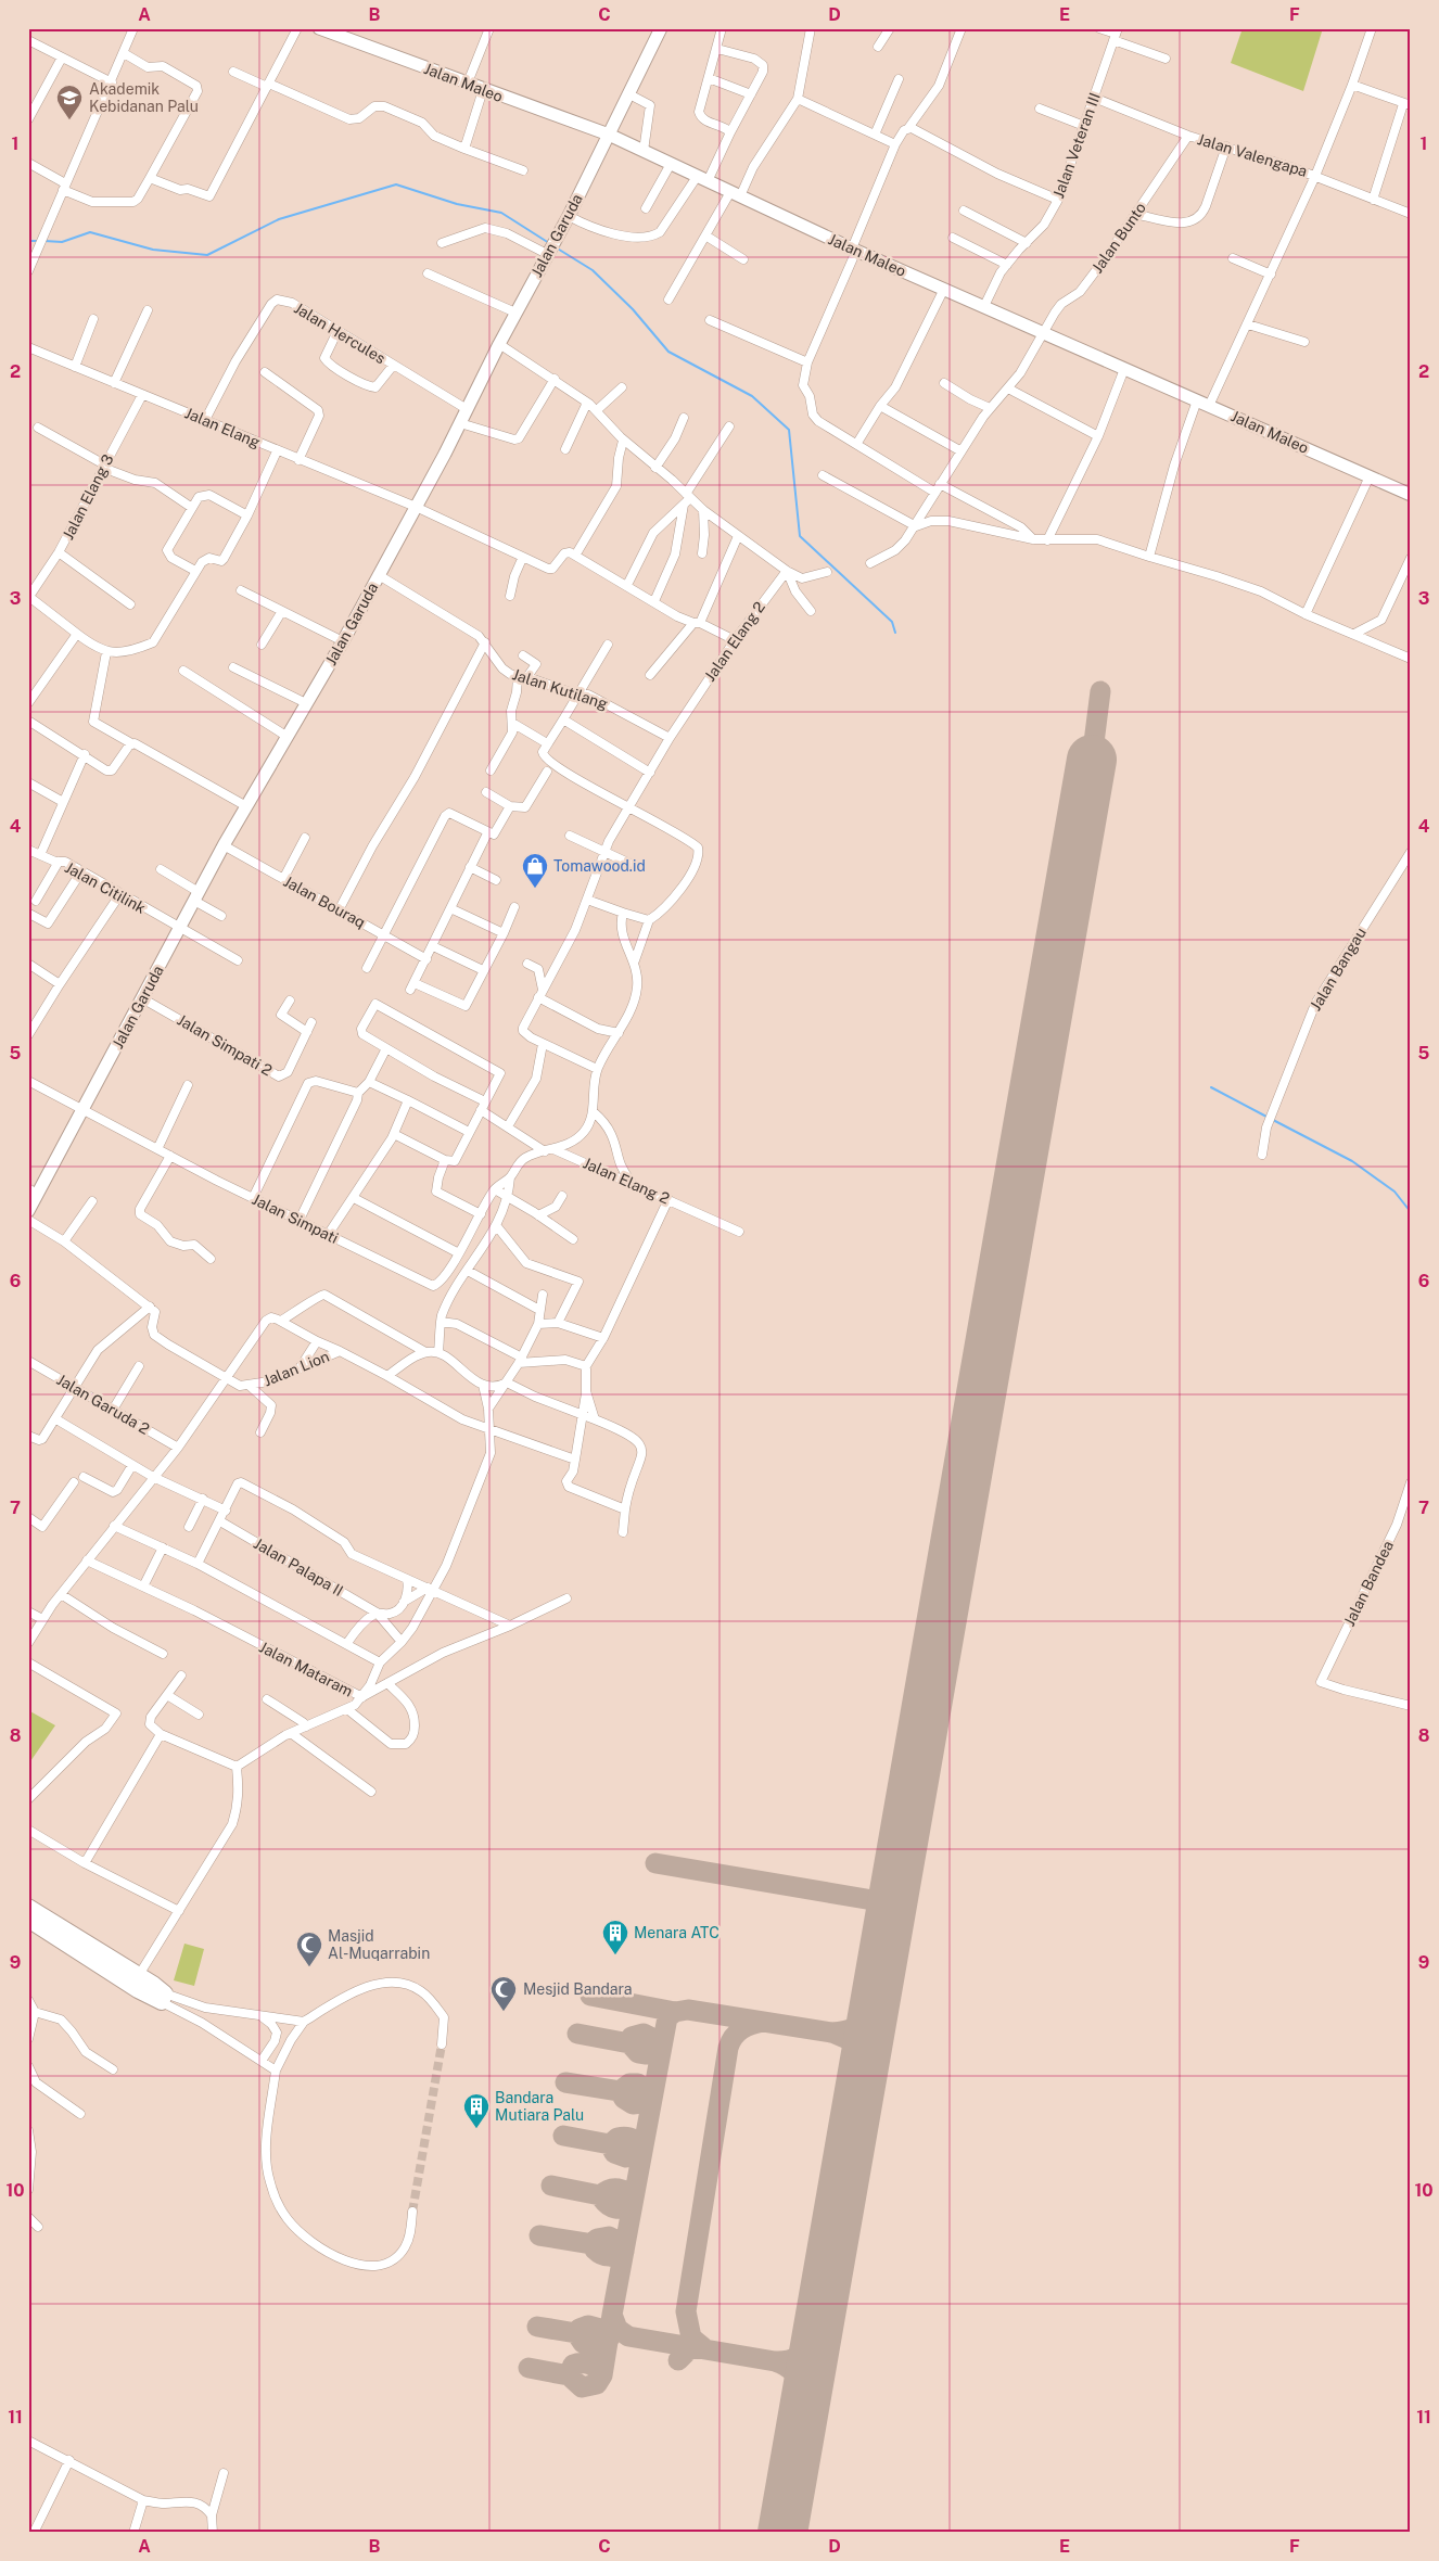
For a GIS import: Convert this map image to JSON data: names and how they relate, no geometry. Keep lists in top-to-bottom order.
{
  "streets": {
    "street": [
      "Jalan Maleo",
      "Jalan Veteran III",
      "Jalan Valengapa",
      "Jalan Garuda",
      "Jalan Bunto",
      "Jalan Hercules",
      "Jalan Elang",
      "Jalan Elang 3",
      "Jalan Elang 2",
      "Jalan Kutilang",
      "Jalan Citilink",
      "Jalan Bouraq",
      "Jalan Bangau",
      "Jalan Simpati 2",
      "Jalan Simpati",
      "Jalan Lion",
      "Jalan Garuda 2",
      "Jalan Palapa II",
      "Jalan Bandea",
      "Jalan Mataram"
    ]
  },
  "crossings": [
    ["Jalan Maleo", "Jalan Veteran III"],
    ["Jalan Maleo", "Jalan Garuda"],
    ["Jalan Maleo", "Jalan Bunto"],
    ["Jalan Veteran III", "Jalan Valengapa"],
    ["Jalan Valengapa", "Jalan Bunto"],
    ["Jalan Garuda", "Jalan Hercules"],
    ["Jalan Garuda", "Jalan Elang"],
    ["Jalan Garuda", "Jalan Kutilang"],
    ["Jalan Garuda", "Jalan Citilink"],
    ["Jalan Garuda", "Jalan Bouraq"],
    ["Jalan Garuda", "Jalan Simpati 2"],
    ["Jalan Garuda", "Jalan Simpati"],
    ["Jalan Hercules", "Jalan Elang"],
    ["Jalan Elang", "Jalan Elang 3"],
    ["Jalan Elang 2", "Jalan Kutilang"]
  ],
  "places": {
    "school or university": ["Akademik Kebidanan Palu"],
    "shop": ["Tomawood.id"],
    "building": ["Menara ATC", "Bandara Mutiara Palu"],
    "mosque": ["Masjid Al-Muqarrabin", "Mesjid Bandara"]
  },
  "grid": {
    "columns": [
      "A",
      "B",
      "C",
      "D",
      "E",
      "F"
    ],
    "rows": [
      "1",
      "2",
      "3",
      "4",
      "5",
      "6",
      "7",
      "8",
      "9",
      "10",
      "11"
    ]
  }
}
